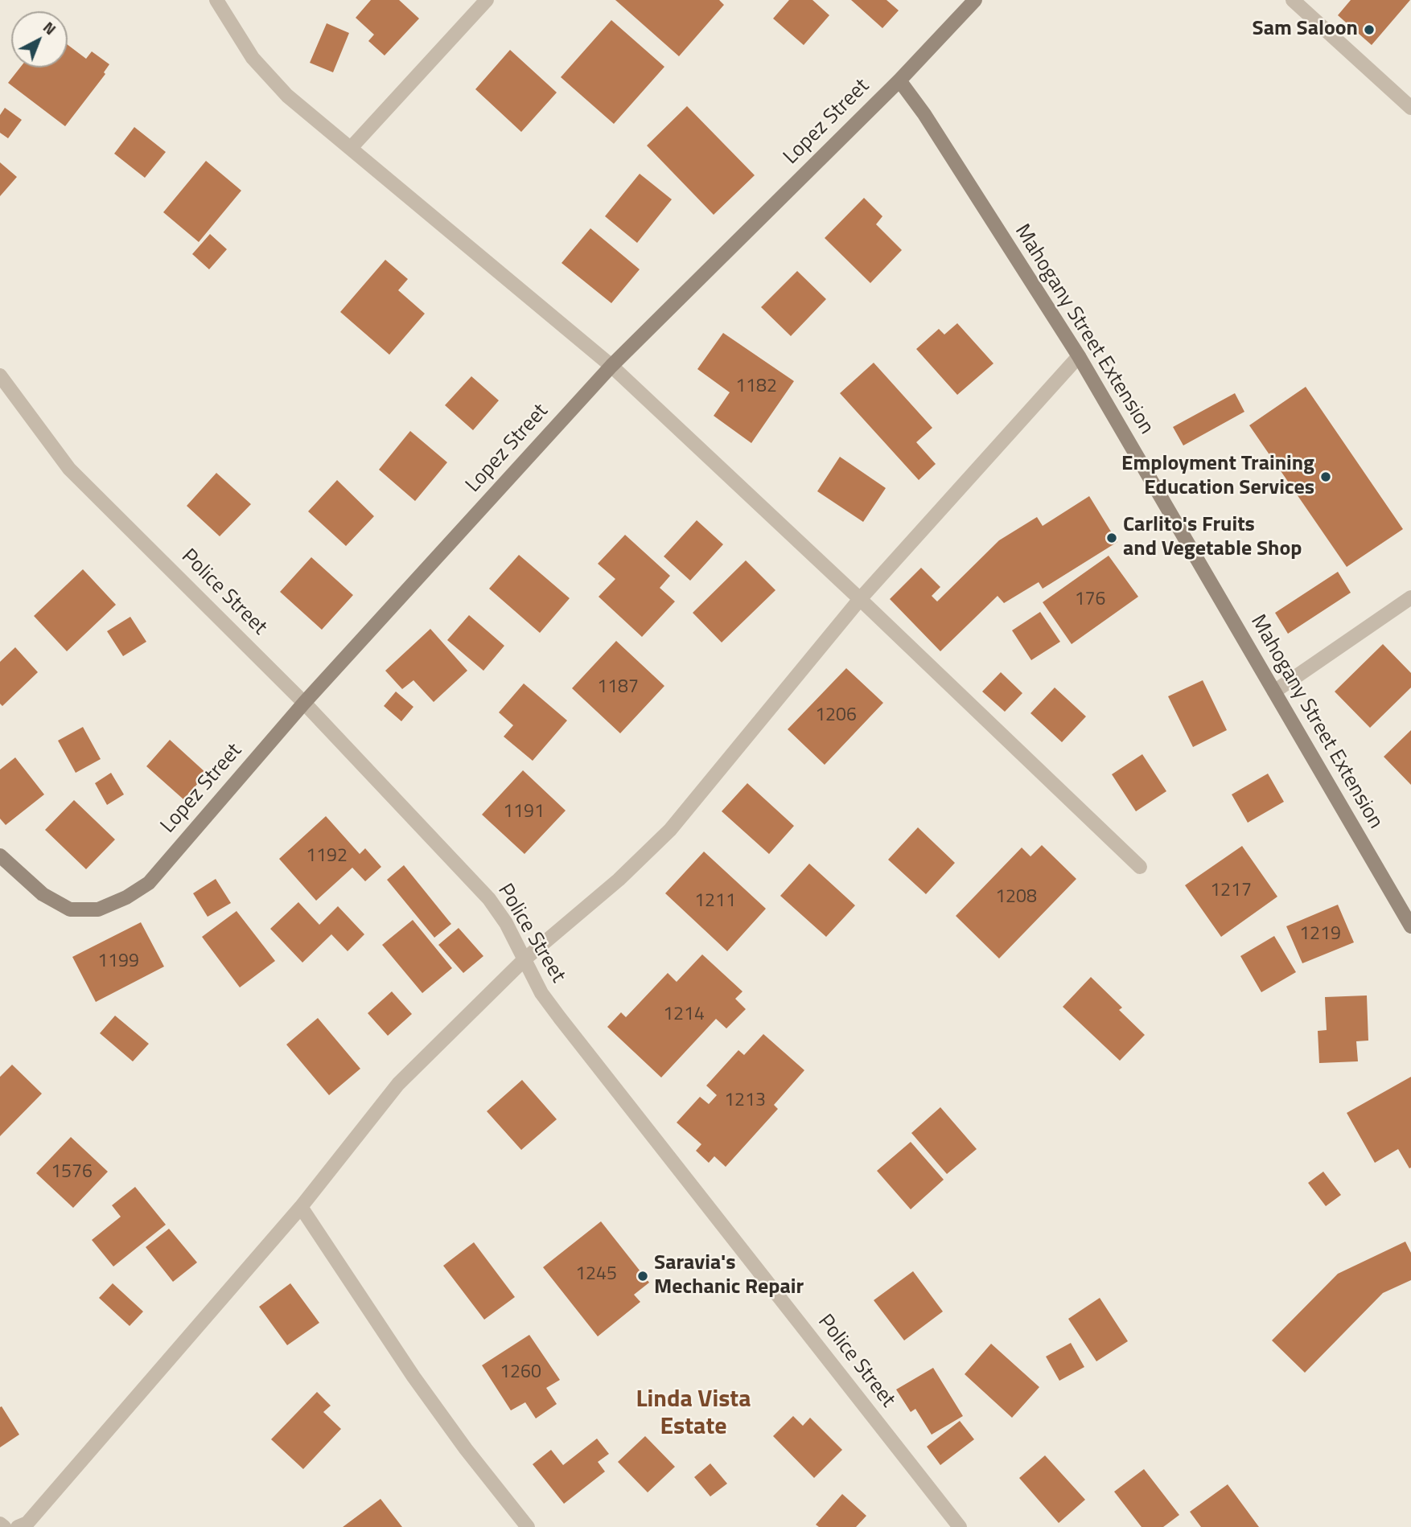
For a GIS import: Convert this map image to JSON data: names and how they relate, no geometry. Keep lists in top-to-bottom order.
{
  "streets": {
    "street": ["Lopez Street", "Mahogany Street Extension", "Police Street"]
  },
  "crossings": [
    ["Lopez Street", "Mahogany Street Extension"],
    ["Lopez Street", "Police Street"]
  ],
  "districts": ["Linda Vista Estate"],
  "places": [
    "Sam Saloon",
    "Employment Training Education Services",
    "Carlito's Fruits and Vegetable Shop",
    "Saravia's Mechanic Repair"
  ],
  "house_numbers": [
    "1182",
    "176",
    "1187",
    "1206",
    "1191",
    "1192",
    "1217",
    "1208",
    "1211",
    "1219",
    "1199",
    "1214",
    "1213",
    "1576",
    "1245",
    "1260"
  ],
  "north": "top right"
}
